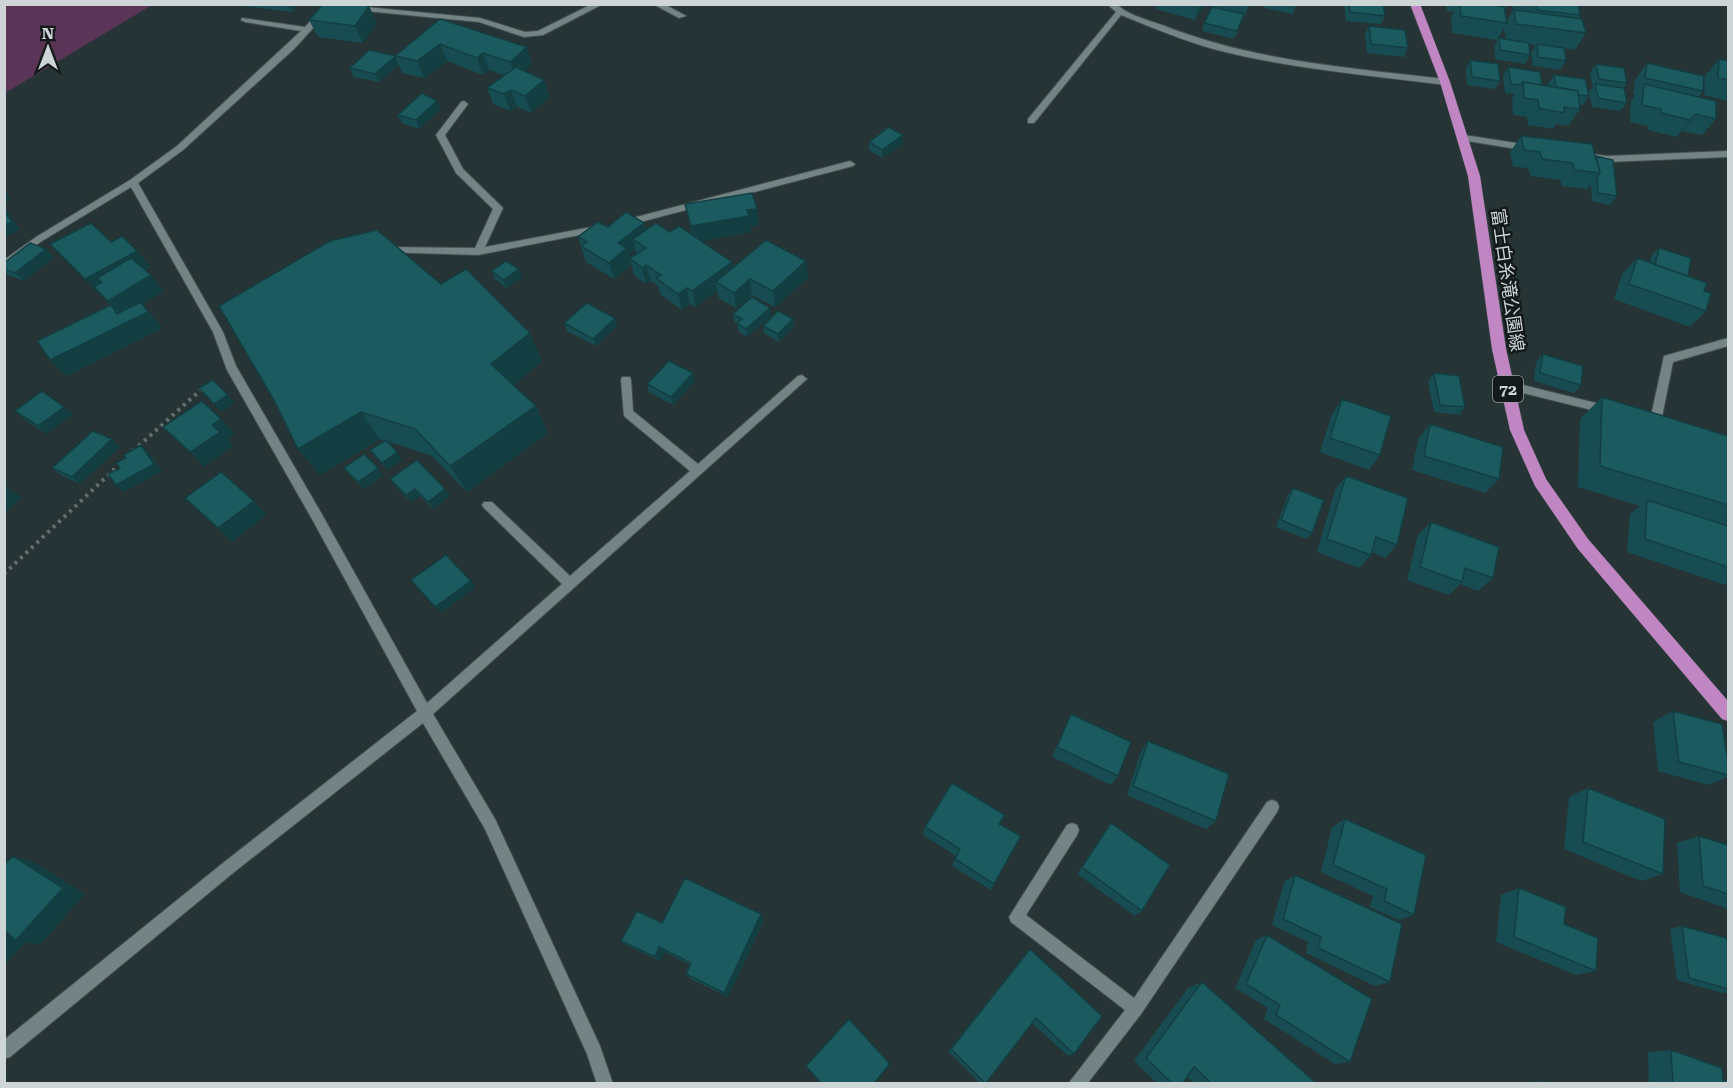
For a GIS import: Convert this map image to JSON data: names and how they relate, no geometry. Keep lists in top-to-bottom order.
{
  "streets": {
    "main road": ["富士白糸滝公園線", "72"]
  },
  "north": "top"
}
